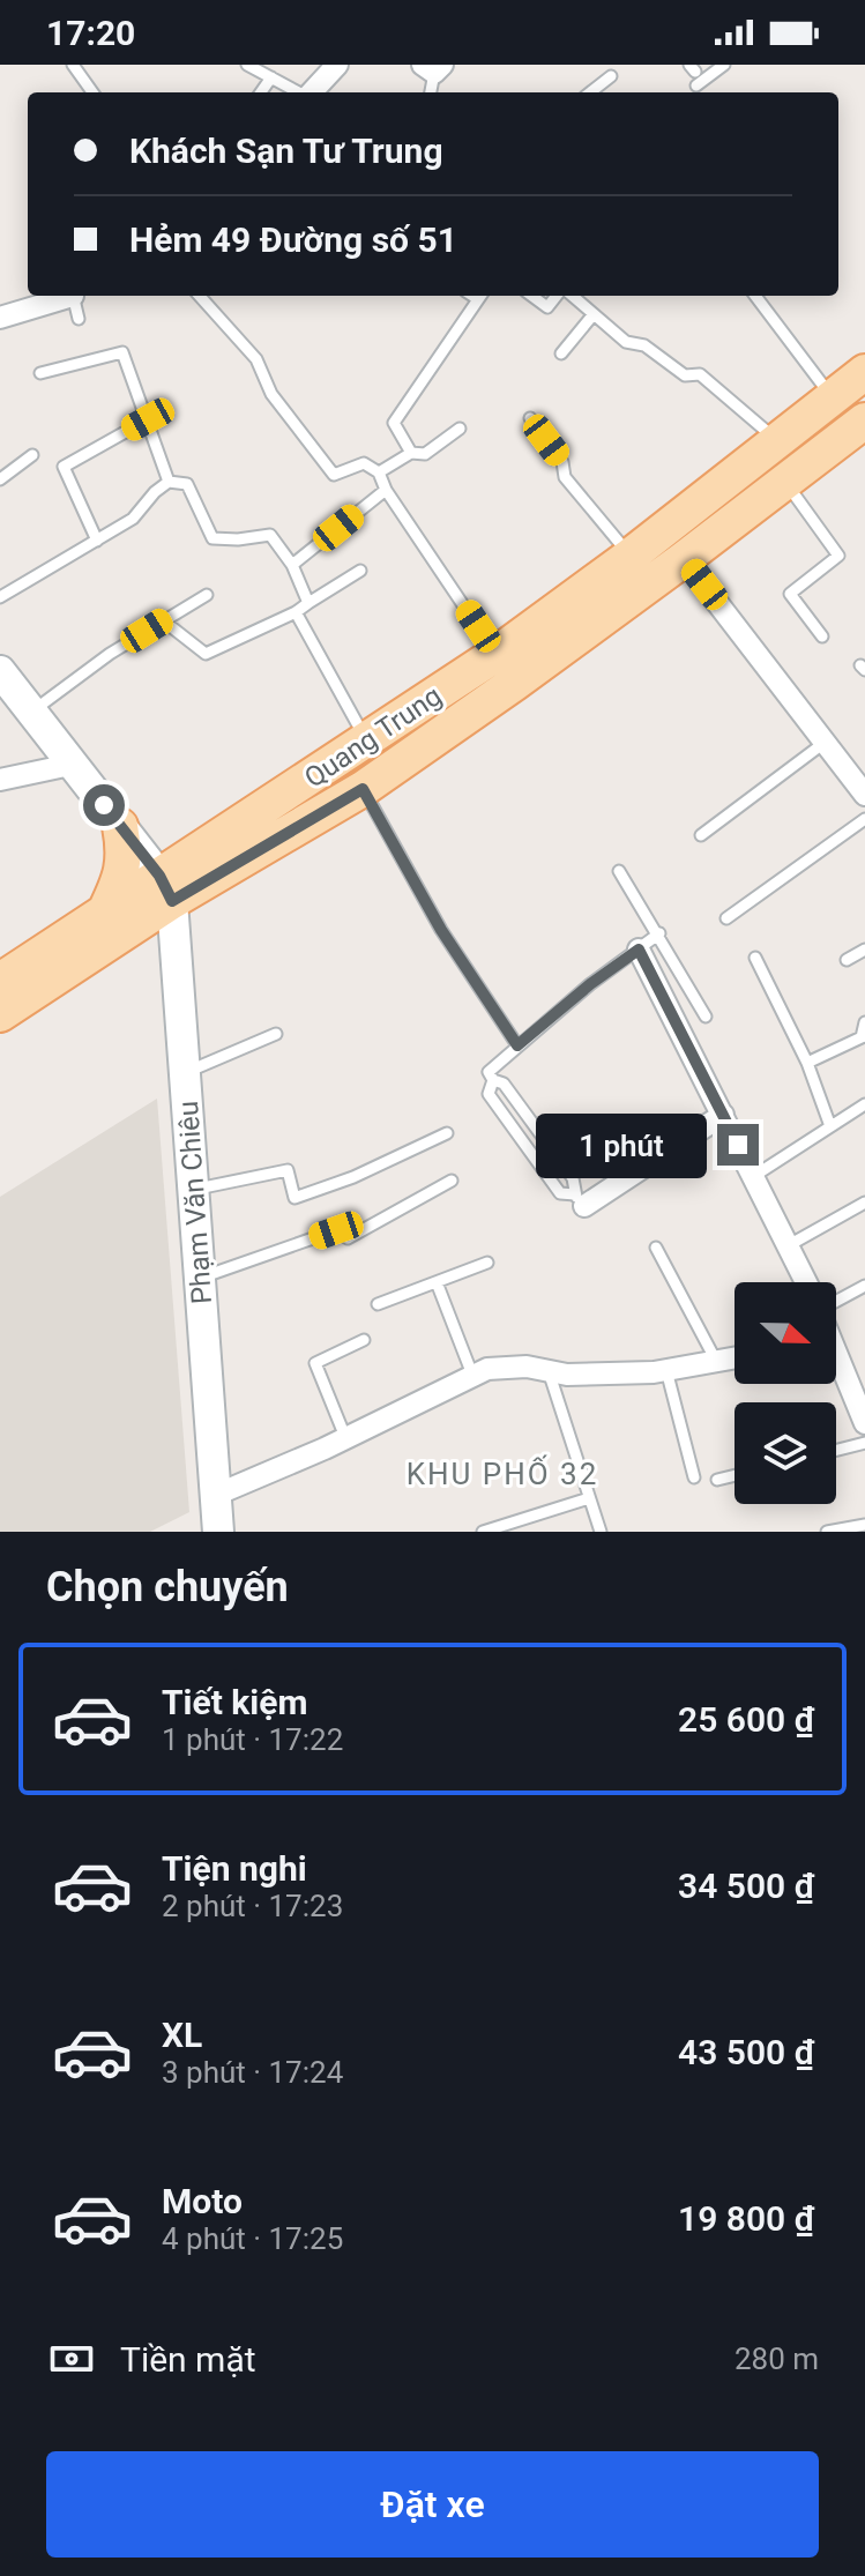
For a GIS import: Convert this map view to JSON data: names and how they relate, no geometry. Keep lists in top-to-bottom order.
{
  "streets": {
    "main road": ["Quang Trung", "Phạm Văn Chiêu"]
  },
  "crossings": [
    ["Quang Trung", "Phạm Văn Chiêu"]
  ],
  "districts": ["KHU PHỐ 32"],
  "north": "right",
  "page": {
    "status": "17:20",
    "banner": ["Khách Sạn Tư Trung", "Hẻm 49 Đường số 51"],
    "bubble": "1 phút",
    "heading": "Chọn chuyến",
    "list": [
      {
        "name": "Tiết kiệm",
        "note": "1 phút · 17:22",
        "value": "25 600 ₫"
      },
      {
        "name": "Tiện nghi",
        "note": "2 phút · 17:23",
        "value": "34 500 ₫"
      },
      {
        "name": "XL",
        "note": "3 phút · 17:24",
        "value": "43 500 ₫"
      },
      {
        "name": "Moto",
        "note": "4 phút · 17:25",
        "value": "19 800 ₫"
      }
    ],
    "pay": ["Tiền mặt", "280 m"],
    "buttons": "Đặt xe"
  }
}
